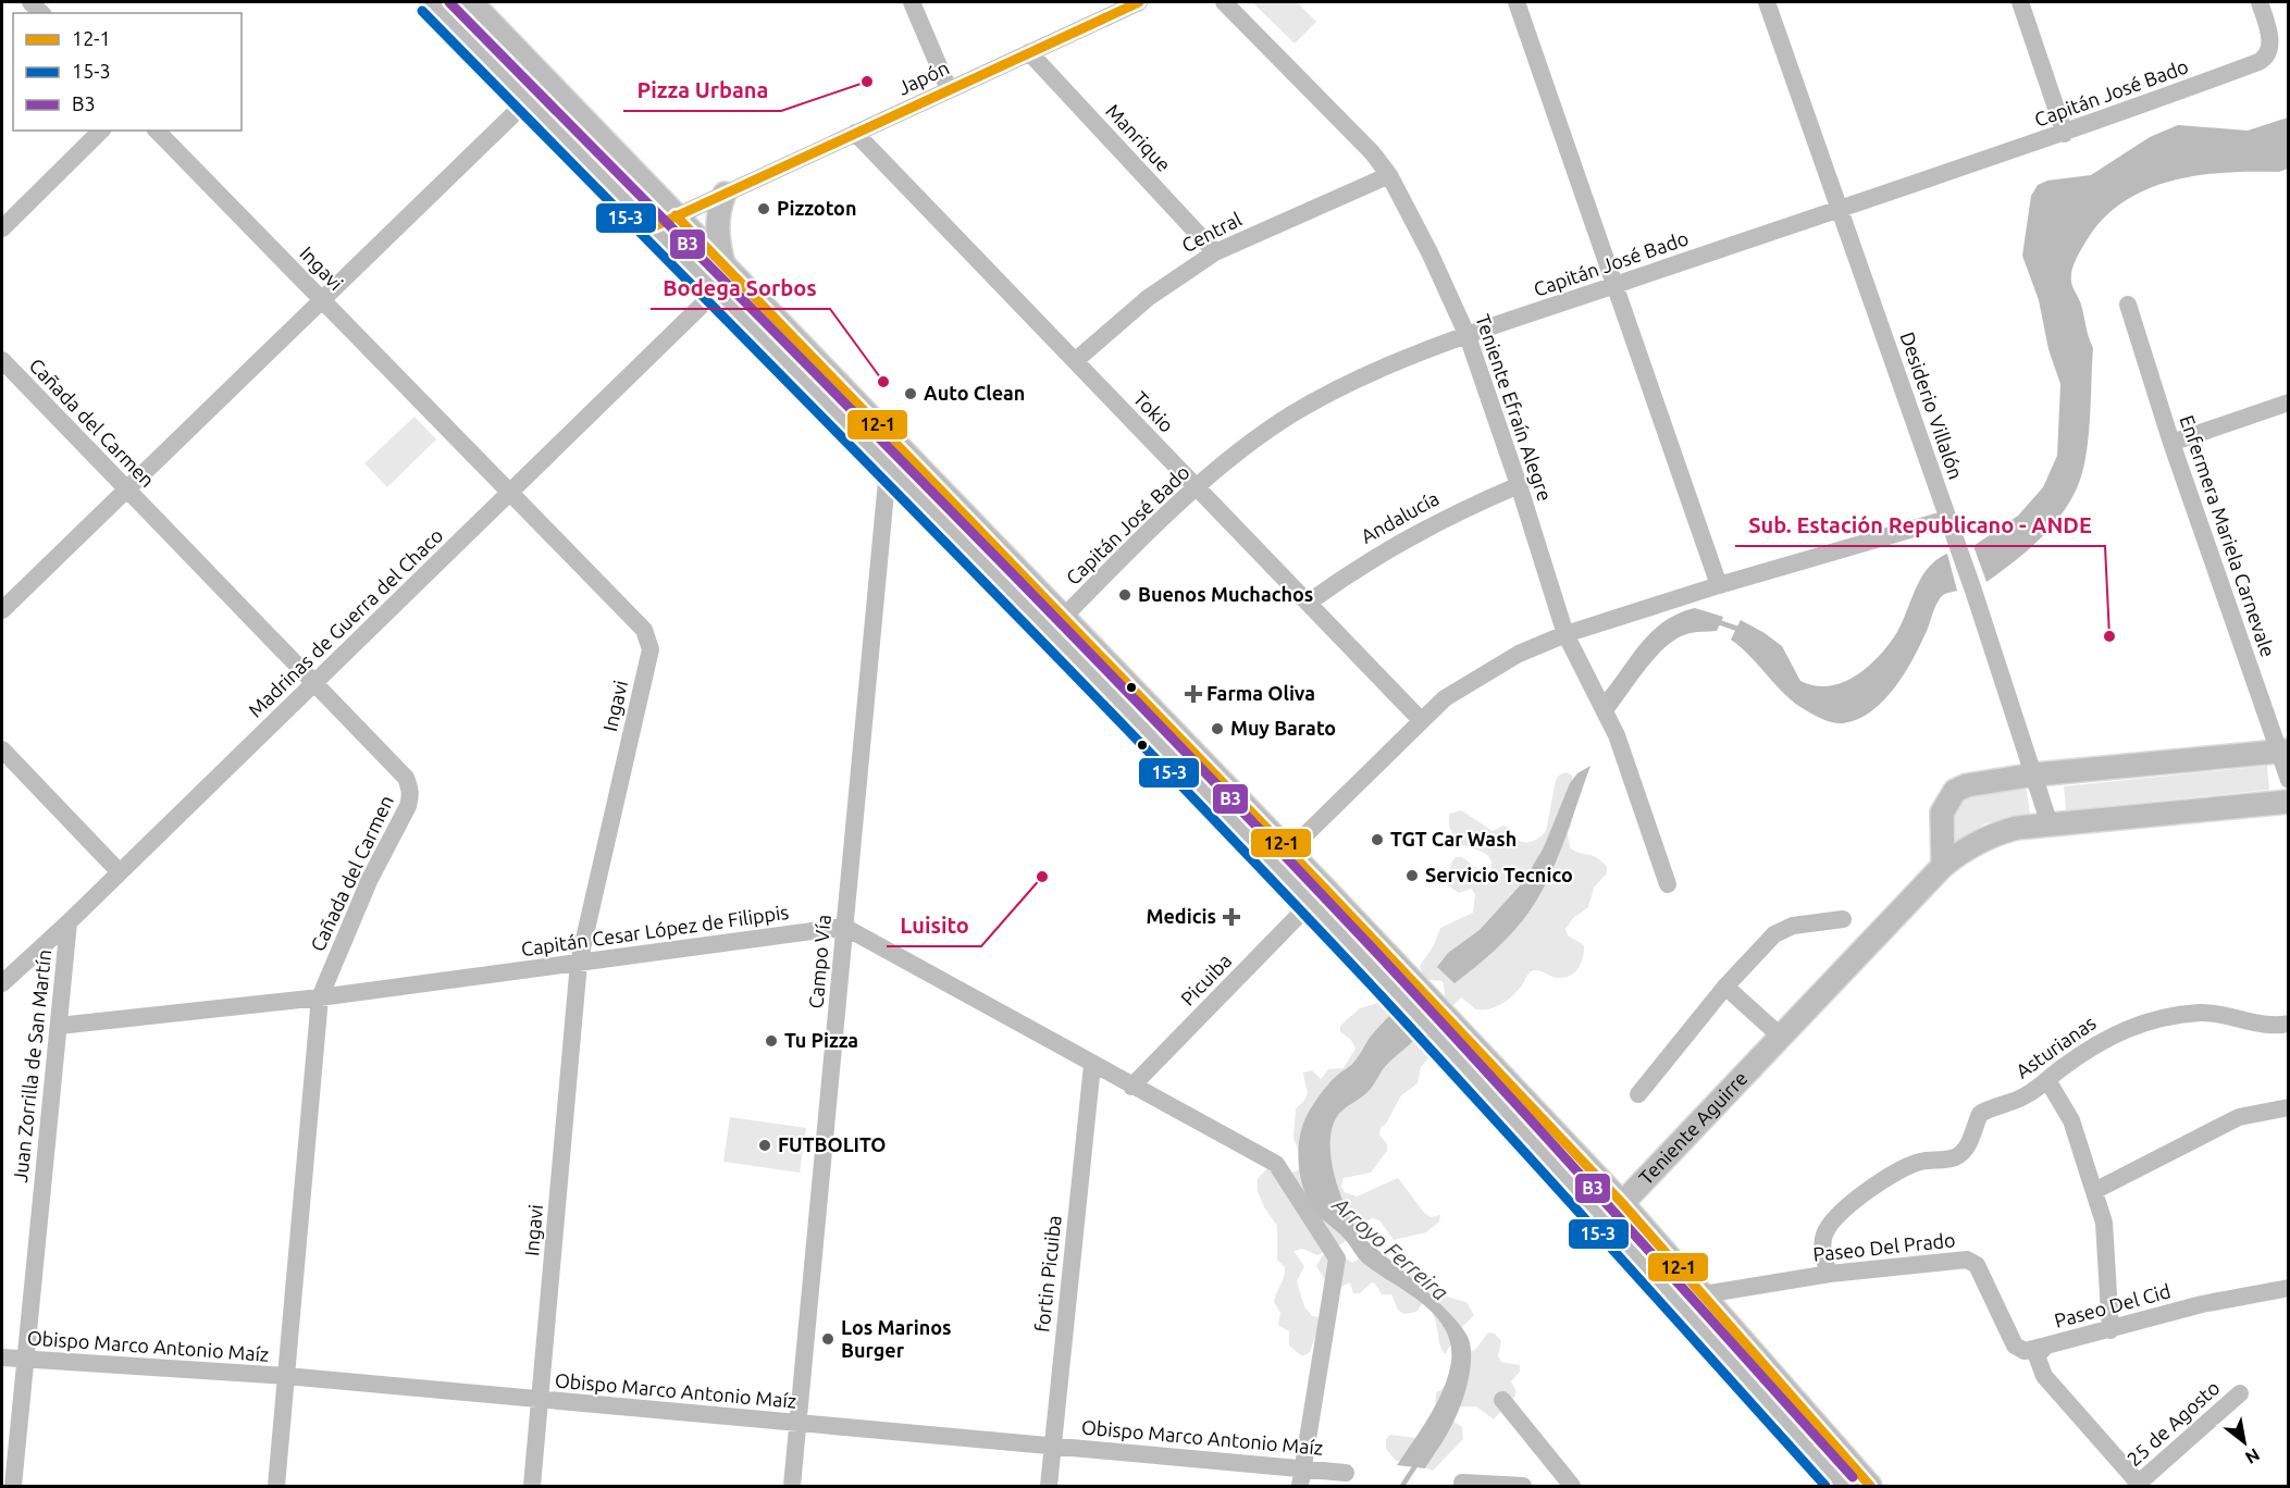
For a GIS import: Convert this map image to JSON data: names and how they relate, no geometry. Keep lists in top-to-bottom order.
{
  "streets": {
    "main road": ["Teniente Aguirre"],
    "street": [
      "Japón",
      "Capitán José Bado",
      "Manrique",
      "Central",
      "Ingavi",
      "Desiderio Villalón",
      "Teniente Efraín Alegre",
      "Tokio",
      "Cañada del Carmen",
      "Andalucía",
      "Enfermera Mariela Carnevale",
      "Madrinas de Guerra del Chaco",
      "Capitán Cesar López de Filippis",
      "Campo Vía",
      "Picuiba",
      "Asturianas",
      "Juan Zorrilla de San Martín",
      "Paseo Del Prado",
      "fortin Picuiba",
      "Paseo Del Cid",
      "Obispo Marco Antonio Maíz",
      "25 de Agosto"
    ]
  },
  "crossings": [
    ["Japón", "Manrique"],
    ["Japón", "Tokio"],
    ["Capitán José Bado", "Desiderio Villalón"],
    ["Capitán José Bado", "Teniente Efraín Alegre"],
    ["Capitán José Bado", "Tokio"],
    ["Manrique", "Central"],
    ["Central", "Teniente Efraín Alegre"],
    ["Central", "Tokio"],
    ["Ingavi", "Madrinas de Guerra del Chaco"],
    ["Ingavi", "Capitán Cesar López de Filippis"],
    ["Ingavi", "Obispo Marco Antonio Maíz"],
    ["Desiderio Villalón", "Teniente Aguirre"],
    ["Teniente Efraín Alegre", "Andalucía"],
    ["Tokio", "Andalucía"],
    ["Cañada del Carmen", "Madrinas de Guerra del Chaco"],
    ["Cañada del Carmen", "Capitán Cesar López de Filippis"],
    ["Cañada del Carmen", "Obispo Marco Antonio Maíz"],
    ["Madrinas de Guerra del Chaco", "Juan Zorrilla de San Martín"],
    ["Capitán Cesar López de Filippis", "Campo Vía"],
    ["Capitán Cesar López de Filippis", "Juan Zorrilla de San Martín"],
    ["Campo Vía", "Obispo Marco Antonio Maíz"],
    ["Asturianas", "Paseo Del Prado"],
    ["Juan Zorrilla de San Martín", "Obispo Marco Antonio Maíz"],
    ["Paseo Del Prado", "Paseo Del Cid"],
    ["fortin Picuiba", "Obispo Marco Antonio Maíz"],
    ["Paseo Del Cid", "25 de Agosto"]
  ],
  "water": ["Arroyo Ferreira"],
  "places": {
    "other": [
      "Pizza Urbana",
      "Pizzoton",
      "Bodega Sorbos",
      "Auto Clean",
      "Buenos Muchachos",
      "Sub. Estación Republicano - ANDE",
      "Muy Barato",
      "TGT Car Wash",
      "Servicio Tecnico",
      "Luisito",
      "Tu Pizza",
      "FUTBOLITO",
      "Los Marinos Burger"
    ],
    "health": ["Farma Oliva", "Medicis"]
  },
  "lines": ["transit line 12-1", "transit line B3", "transit line 15-3"],
  "legend": ["12-1", "15-3", "B3"],
  "north": "bottom right"
}
